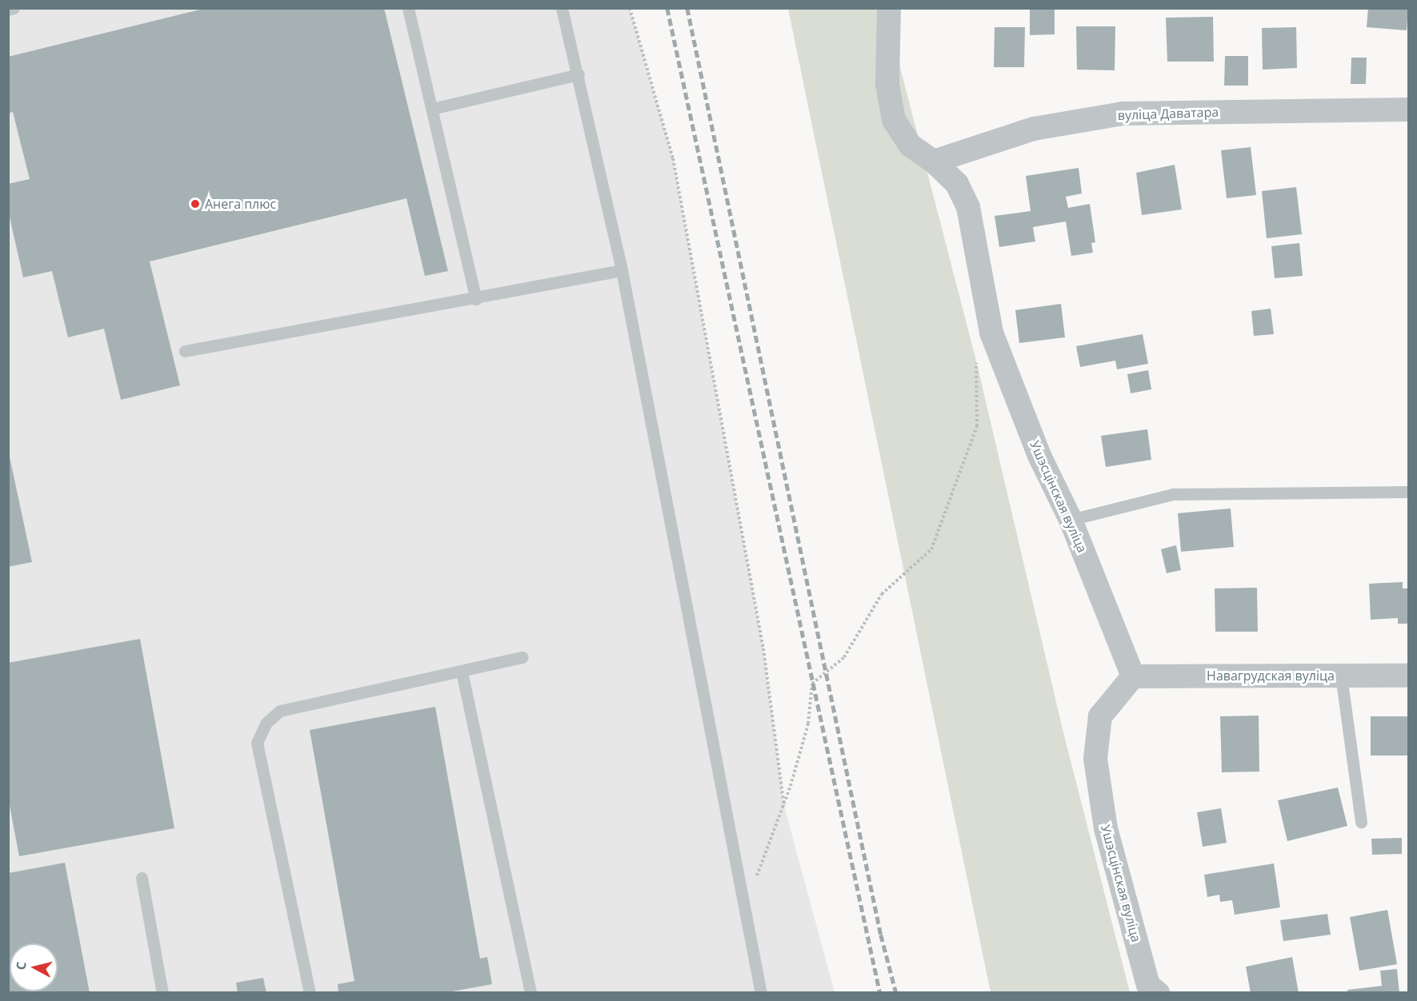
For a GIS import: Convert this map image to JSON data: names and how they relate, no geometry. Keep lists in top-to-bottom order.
{
  "streets": {
    "street": ["вуліца Даватара", "Ушэсцінская вуліца", "Навагрудская вуліца"]
  },
  "crossings": [
    ["вуліца Даватара", "Ушэсцінская вуліца"],
    ["Ушэсцінская вуліца", "Навагрудская вуліца"]
  ],
  "places": ["Анега плюс"],
  "north": "left"
}
